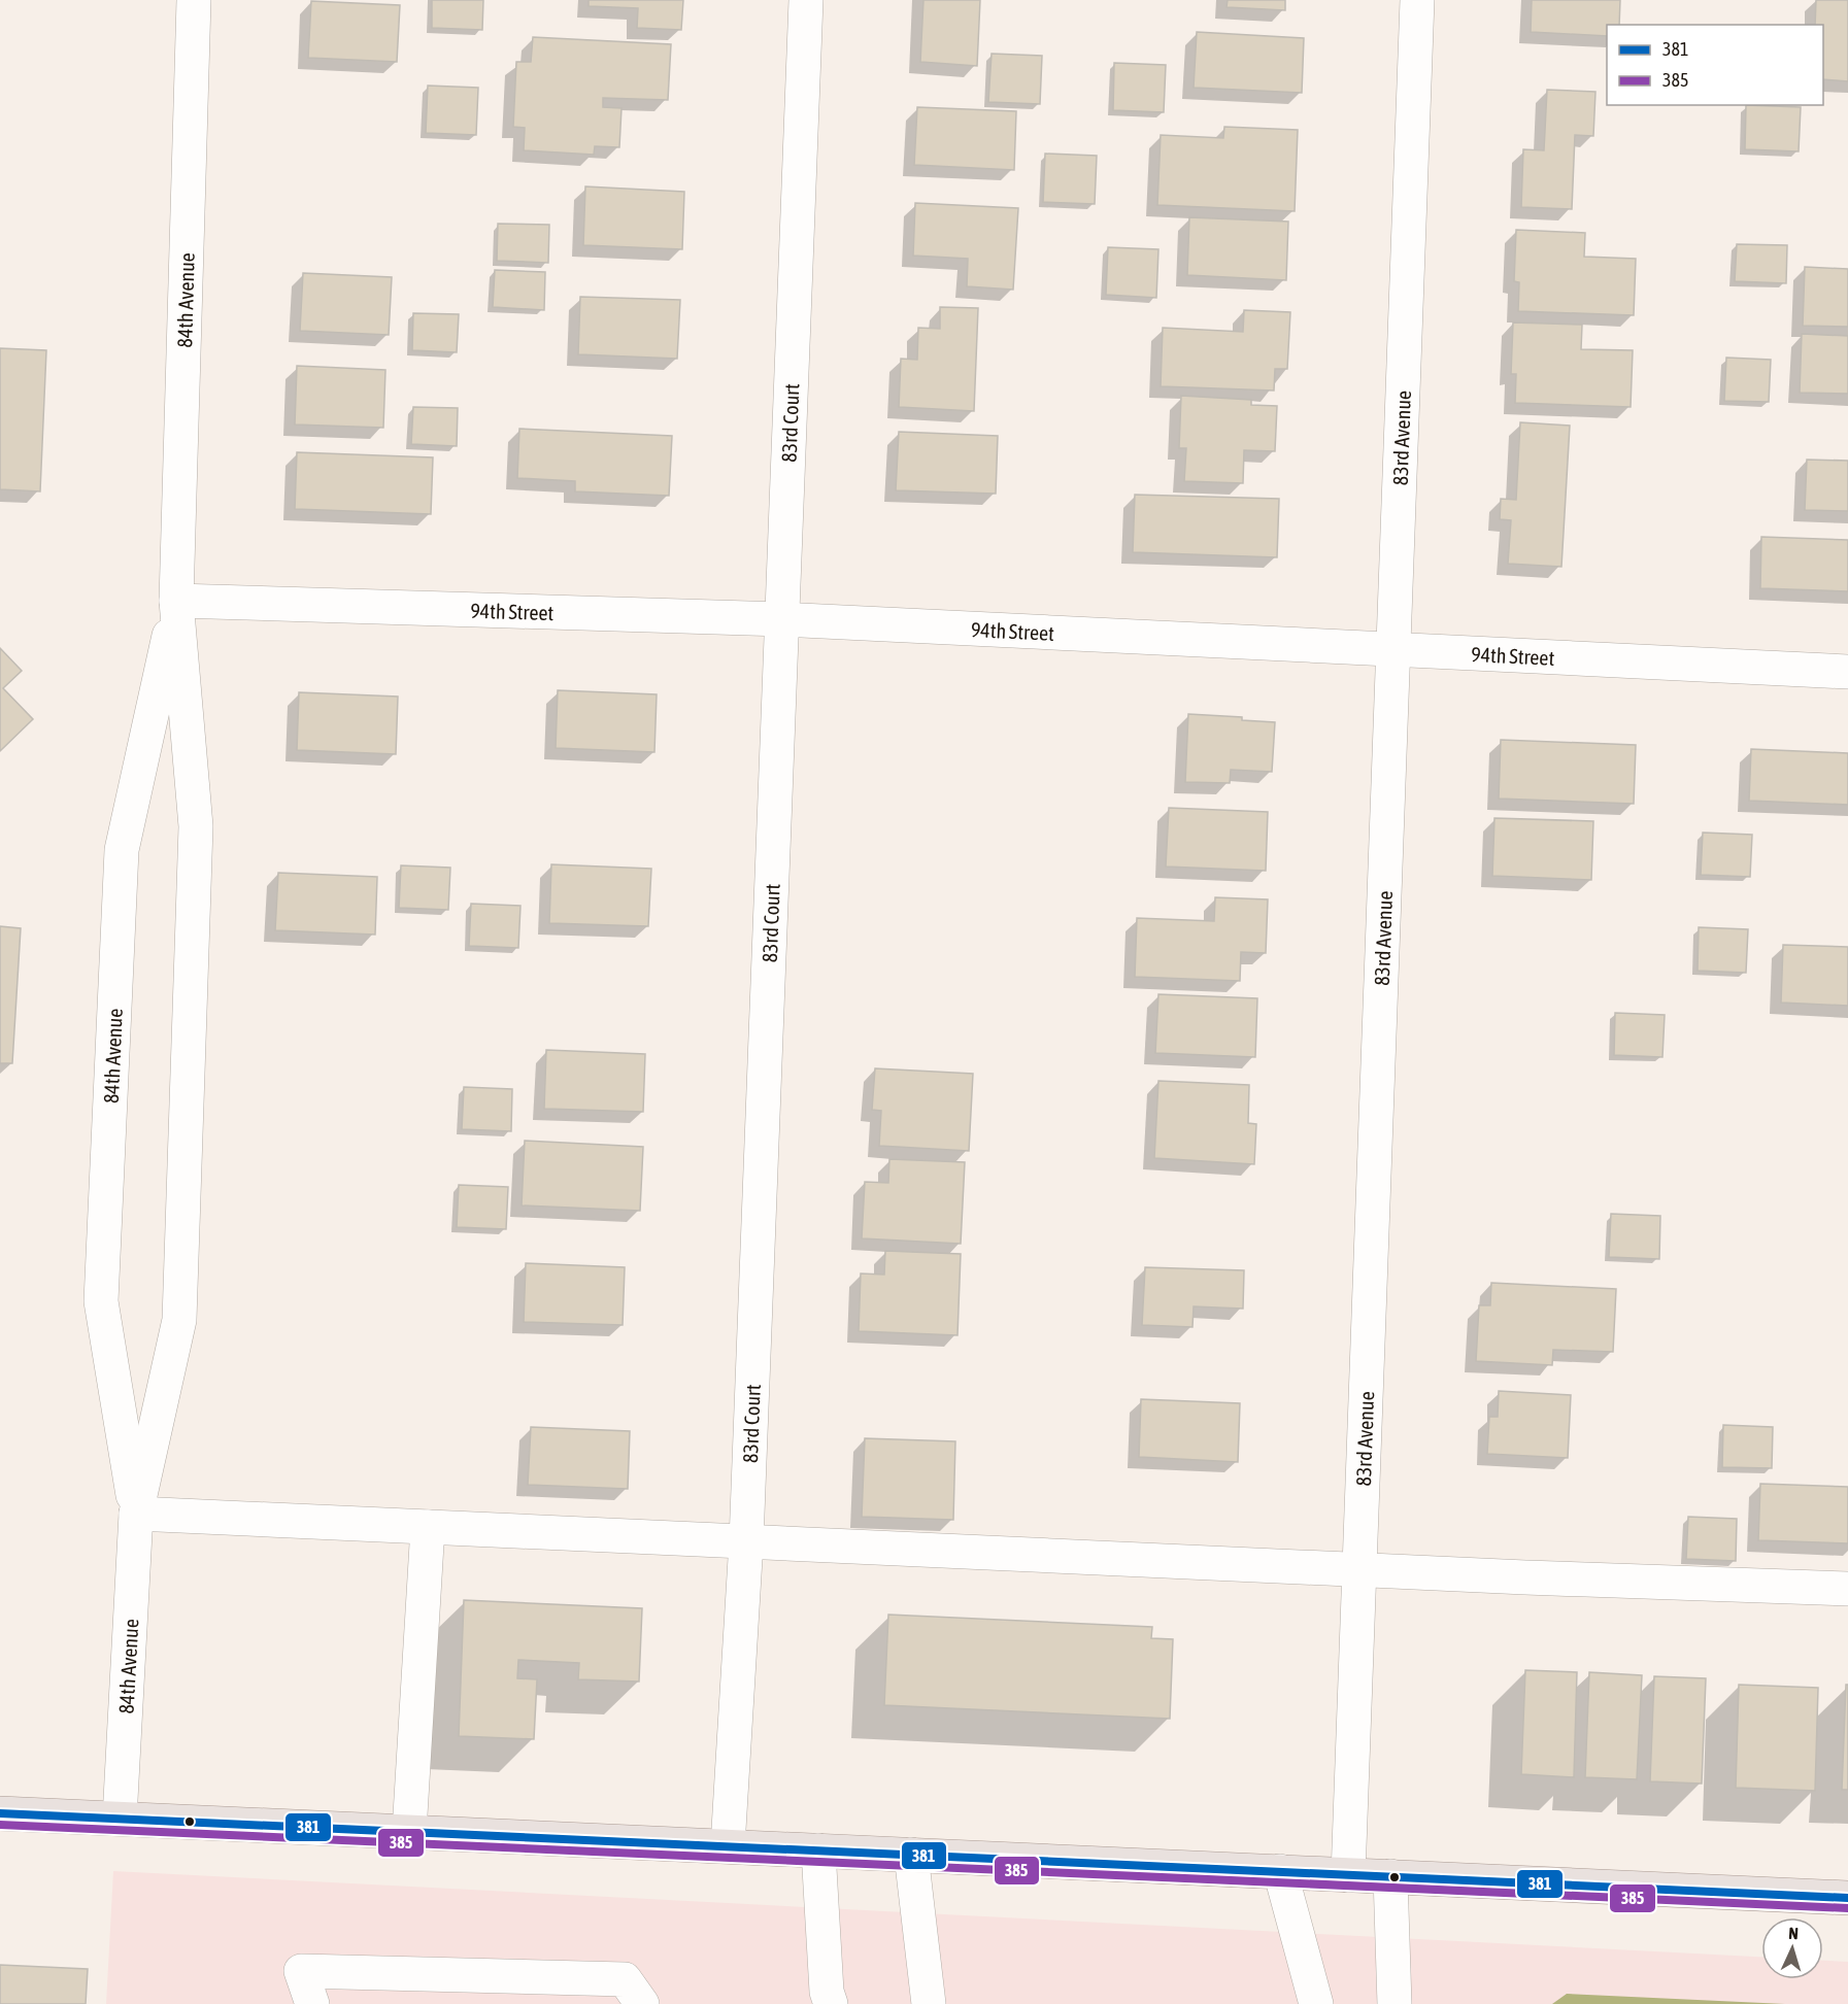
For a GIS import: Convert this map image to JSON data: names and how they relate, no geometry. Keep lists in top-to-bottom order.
{
  "streets": {
    "street": [
      "84th Avenue",
      "83rd Court",
      "83rd Avenue",
      "94th Street"
    ]
  },
  "crossings": [
    ["84th Avenue", "94th Street"],
    ["83rd Court", "94th Street"],
    ["83rd Avenue", "94th Street"]
  ],
  "lines": ["transit line 381", "transit line 385"],
  "legend": ["381", "385"],
  "north": "top"
}
